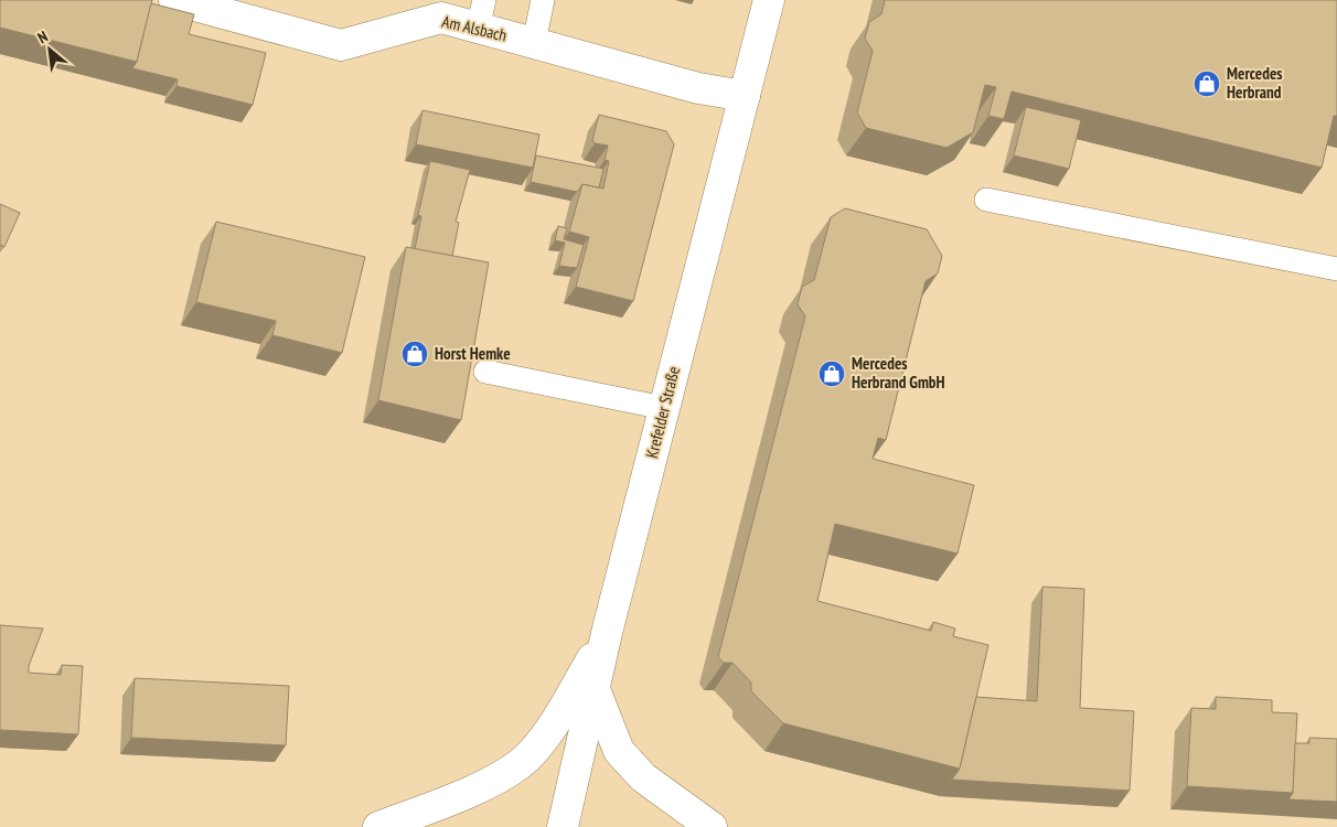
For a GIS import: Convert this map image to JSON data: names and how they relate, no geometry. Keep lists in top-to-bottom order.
{
  "streets": {
    "street": ["Am Alsbach", "Krefelder Straße"]
  },
  "crossings": [
    ["Am Alsbach", "Krefelder Straße"]
  ],
  "places": {
    "shop": ["Mercedes Herbrand", "Horst Hemke", "Mercedes Herbrand GmbH"]
  },
  "north": "top left"
}
